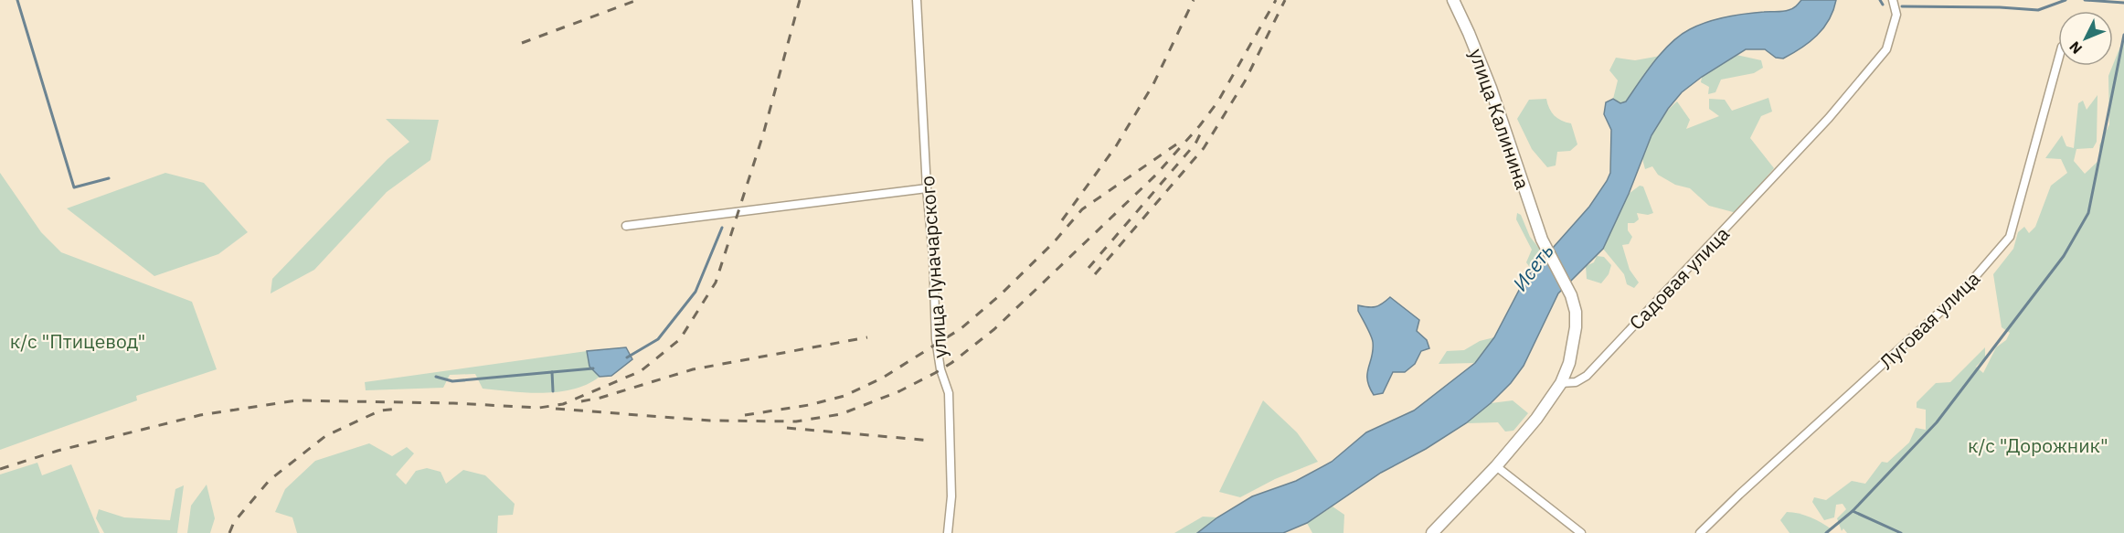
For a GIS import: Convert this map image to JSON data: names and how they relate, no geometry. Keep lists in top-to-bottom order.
{
  "streets": {
    "main road": ["улица Калинина"],
    "street": ["улица Луначарского", "Садовая улица", "Луговая улица"]
  },
  "crossings": [
    ["улица Калинина", "Садовая улица"]
  ],
  "water": ["Исеть"],
  "parks": ["к/с \"Птицевод\"", "к/с \"Дорожник\""],
  "north": "bottom left"
}
